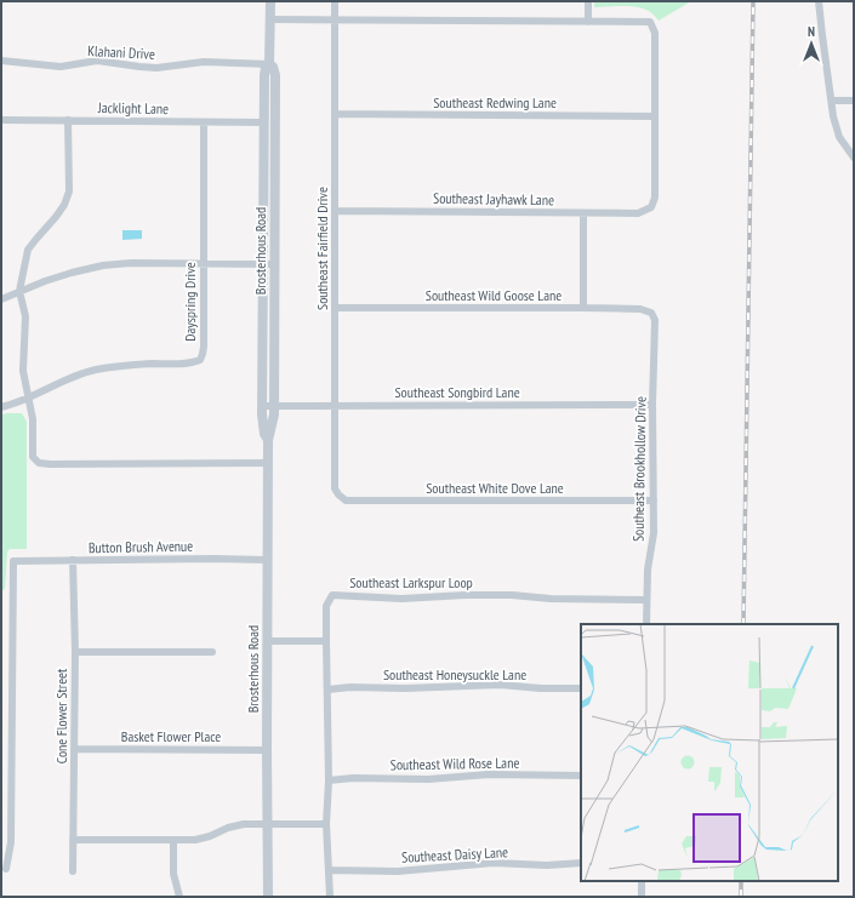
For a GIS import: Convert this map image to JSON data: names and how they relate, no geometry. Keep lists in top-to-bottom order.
{
  "streets": {
    "street": [
      "Klahani Drive",
      "Southeast Redwing Lane",
      "Jacklight Lane",
      "Southeast Jayhawk Lane",
      "Southeast Fairfield Drive",
      "Brosterhous Road",
      "Southeast Wild Goose Lane",
      "Dayspring Drive",
      "Southeast Songbird Lane",
      "Southeast Brookhollow Drive",
      "Southeast White Dove Lane",
      "Button Brush Avenue",
      "Southeast Larkspur Loop",
      "Southeast Honeysuckle Lane",
      "Cone Flower Street",
      "Basket Flower Place",
      "Southeast Wild Rose Lane",
      "Southeast Daisy Lane"
    ]
  },
  "crossings": [
    ["Klahani Drive", "Brosterhous Road"],
    ["Southeast Redwing Lane", "Southeast Jayhawk Lane"],
    ["Southeast Redwing Lane", "Southeast Fairfield Drive"],
    ["Jacklight Lane", "Brosterhous Road"],
    ["Jacklight Lane", "Dayspring Drive"],
    ["Southeast Jayhawk Lane", "Southeast Fairfield Drive"],
    ["Southeast Fairfield Drive", "Southeast Wild Goose Lane"],
    ["Southeast Fairfield Drive", "Southeast Songbird Lane"],
    ["Southeast Fairfield Drive", "Southeast White Dove Lane"],
    ["Brosterhous Road", "Southeast Songbird Lane"],
    ["Brosterhous Road", "Button Brush Avenue"],
    ["Brosterhous Road", "Basket Flower Place"],
    ["Southeast Wild Goose Lane", "Southeast Brookhollow Drive"],
    ["Southeast Songbird Lane", "Southeast Brookhollow Drive"],
    ["Southeast Brookhollow Drive", "Southeast White Dove Lane"],
    ["Southeast Brookhollow Drive", "Southeast Larkspur Loop"],
    ["Button Brush Avenue", "Cone Flower Street"],
    ["Southeast Larkspur Loop", "Southeast Honeysuckle Lane"],
    ["Southeast Larkspur Loop", "Southeast Wild Rose Lane"],
    ["Southeast Larkspur Loop", "Southeast Daisy Lane"],
    ["Cone Flower Street", "Basket Flower Place"]
  ],
  "north": "top"
}
